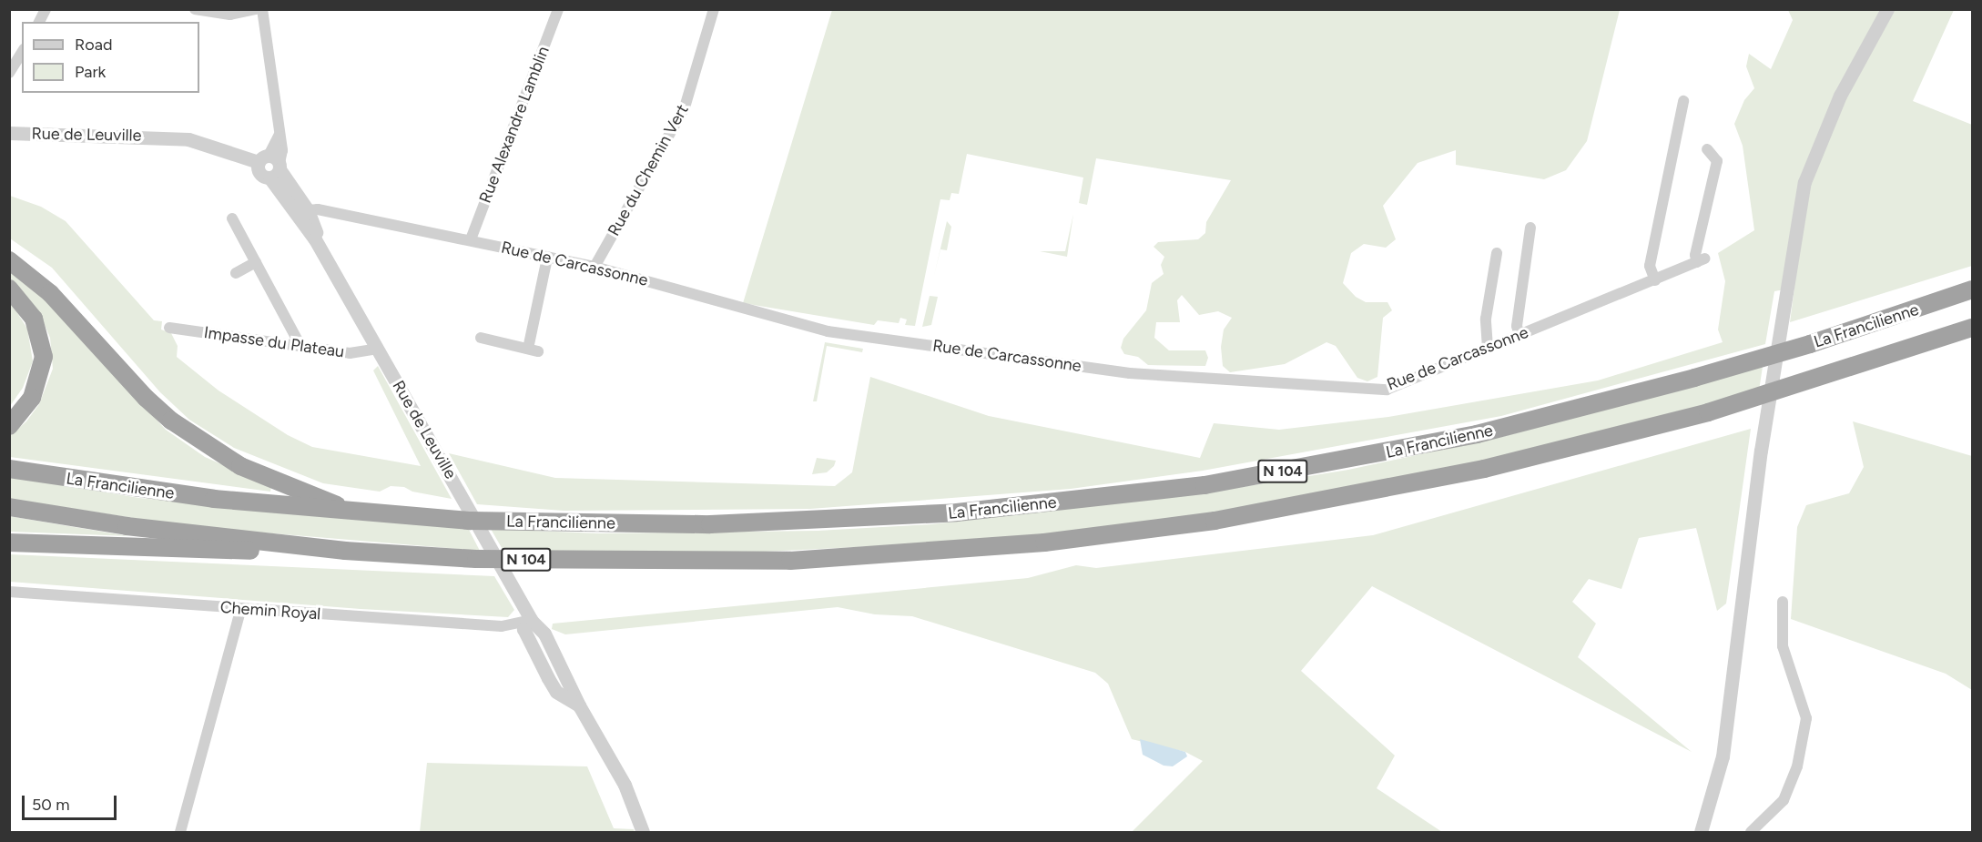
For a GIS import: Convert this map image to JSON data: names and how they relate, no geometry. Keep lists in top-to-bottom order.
{
  "streets": {
    "highway": ["La Francilienne", "N 104"],
    "street": [
      "Rue Alexandre Lamblin",
      "Rue de Leuville",
      "Rue du Chemin Vert",
      "Rue de Carcassonne",
      "Impasse du Plateau",
      "Chemin Royal"
    ]
  },
  "crossings": [
    ["Rue Alexandre Lamblin", "Rue de Carcassonne"],
    ["Rue de Leuville", "Rue de Carcassonne"],
    ["Rue de Leuville", "Impasse du Plateau"],
    ["Rue de Leuville", "Chemin Royal"],
    ["Rue du Chemin Vert", "Rue de Carcassonne"]
  ],
  "legend": ["Road", "Park"],
  "scale_bar": "50 m"
}
